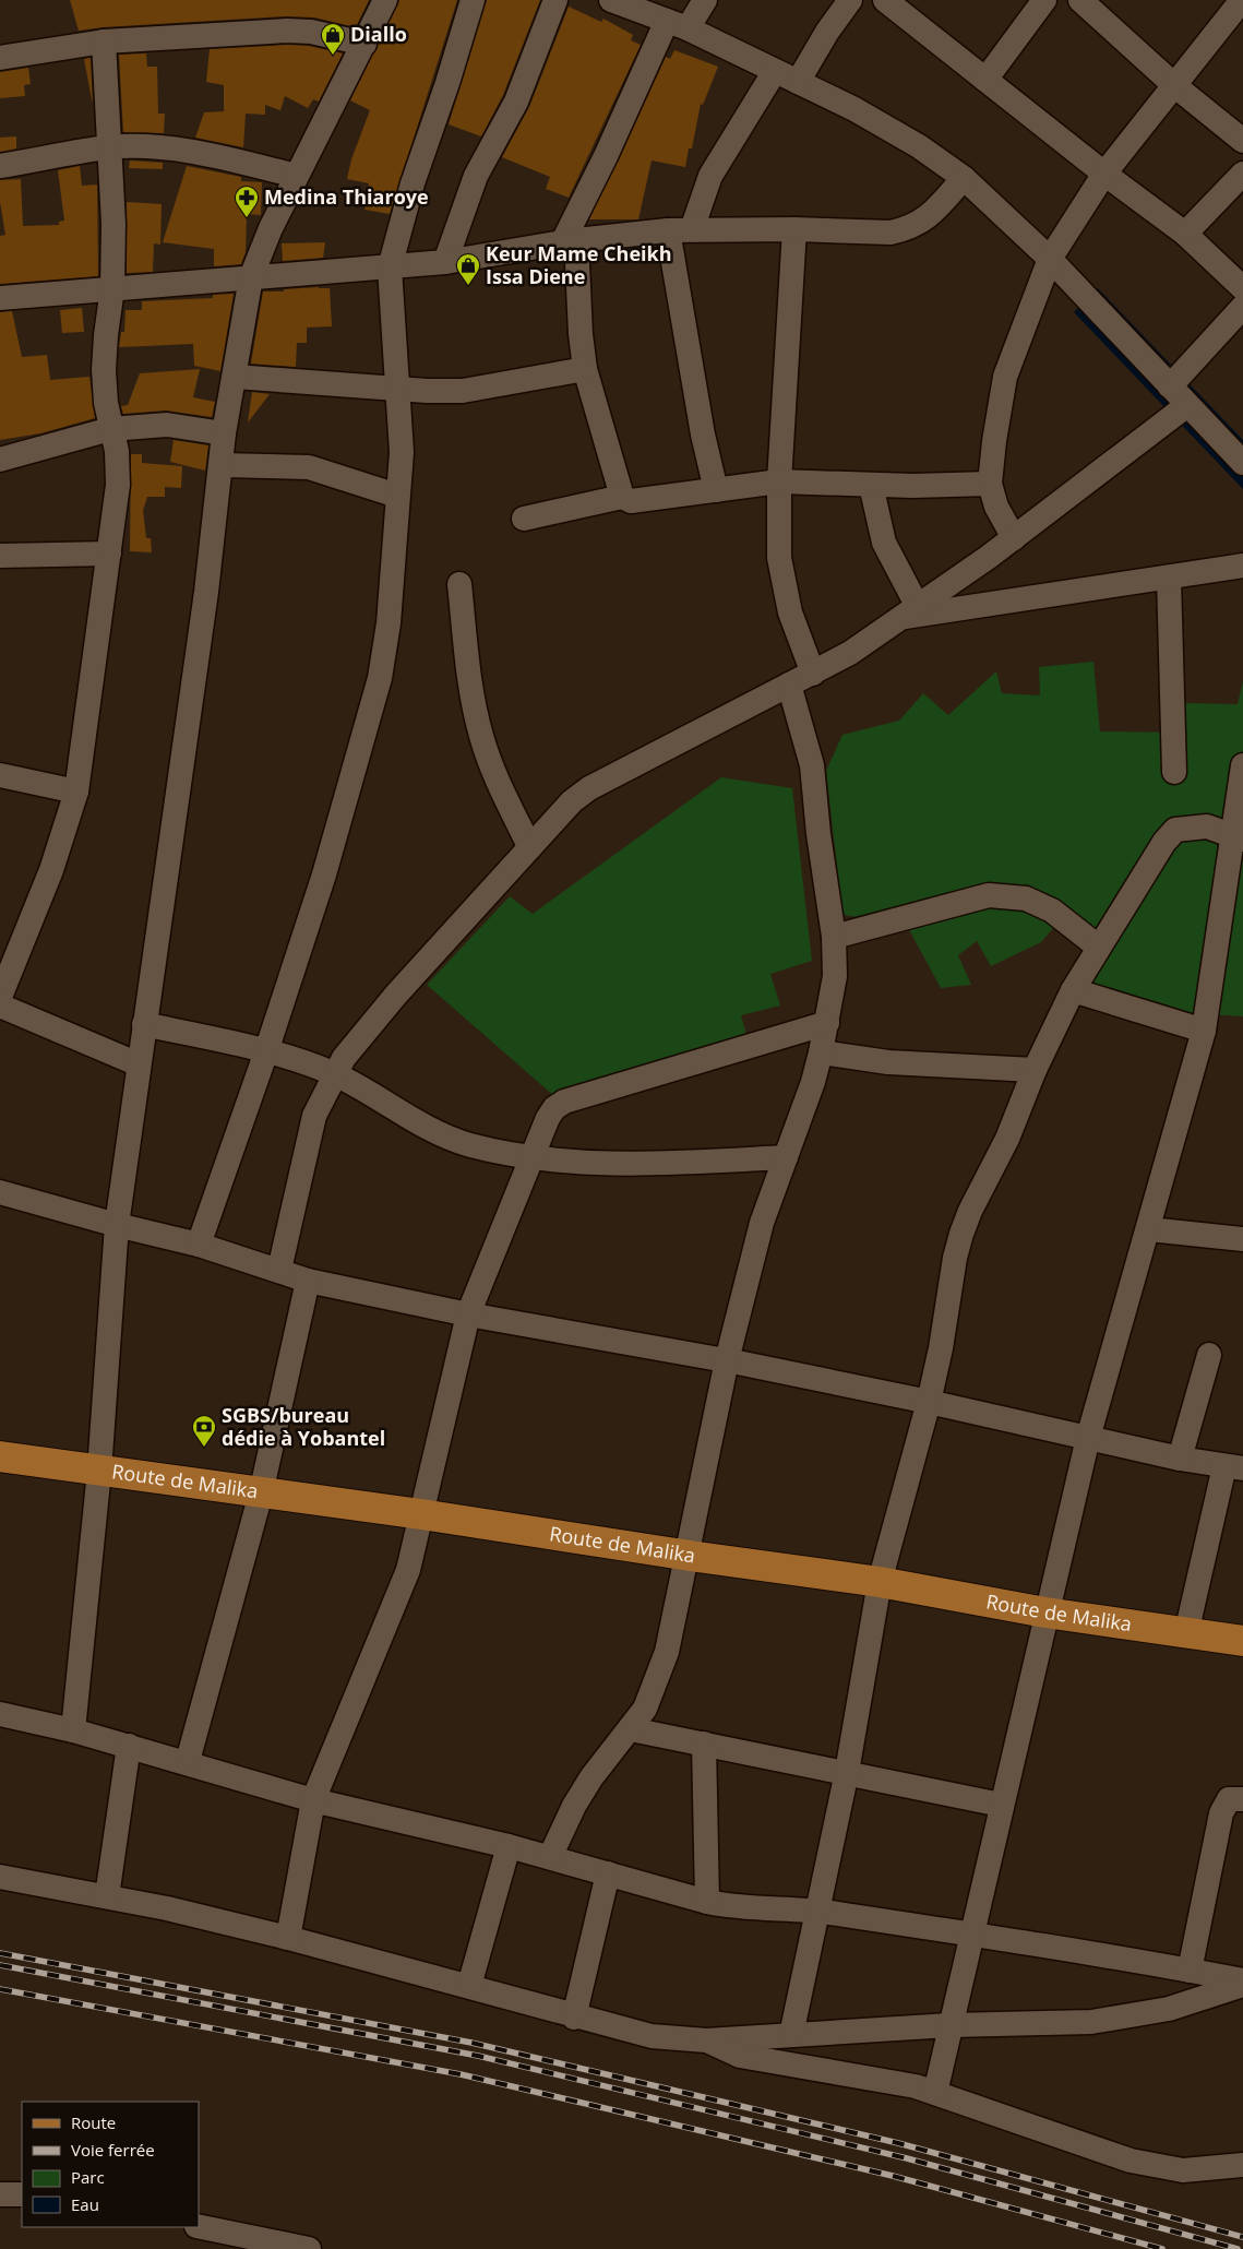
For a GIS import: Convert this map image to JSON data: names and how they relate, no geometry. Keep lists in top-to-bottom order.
{
  "streets": {
    "main road": ["Route de Malika"]
  },
  "places": {
    "shop": ["Diallo", "Keur Mame Cheikh Issa Diene"],
    "pharmacy": ["Medina Thiaroye"],
    "bank": ["SGBS/bureau dédie à Yobantel"]
  },
  "legend": [
    "Route",
    "Voie ferrée",
    "Parc",
    "Eau"
  ]
}
